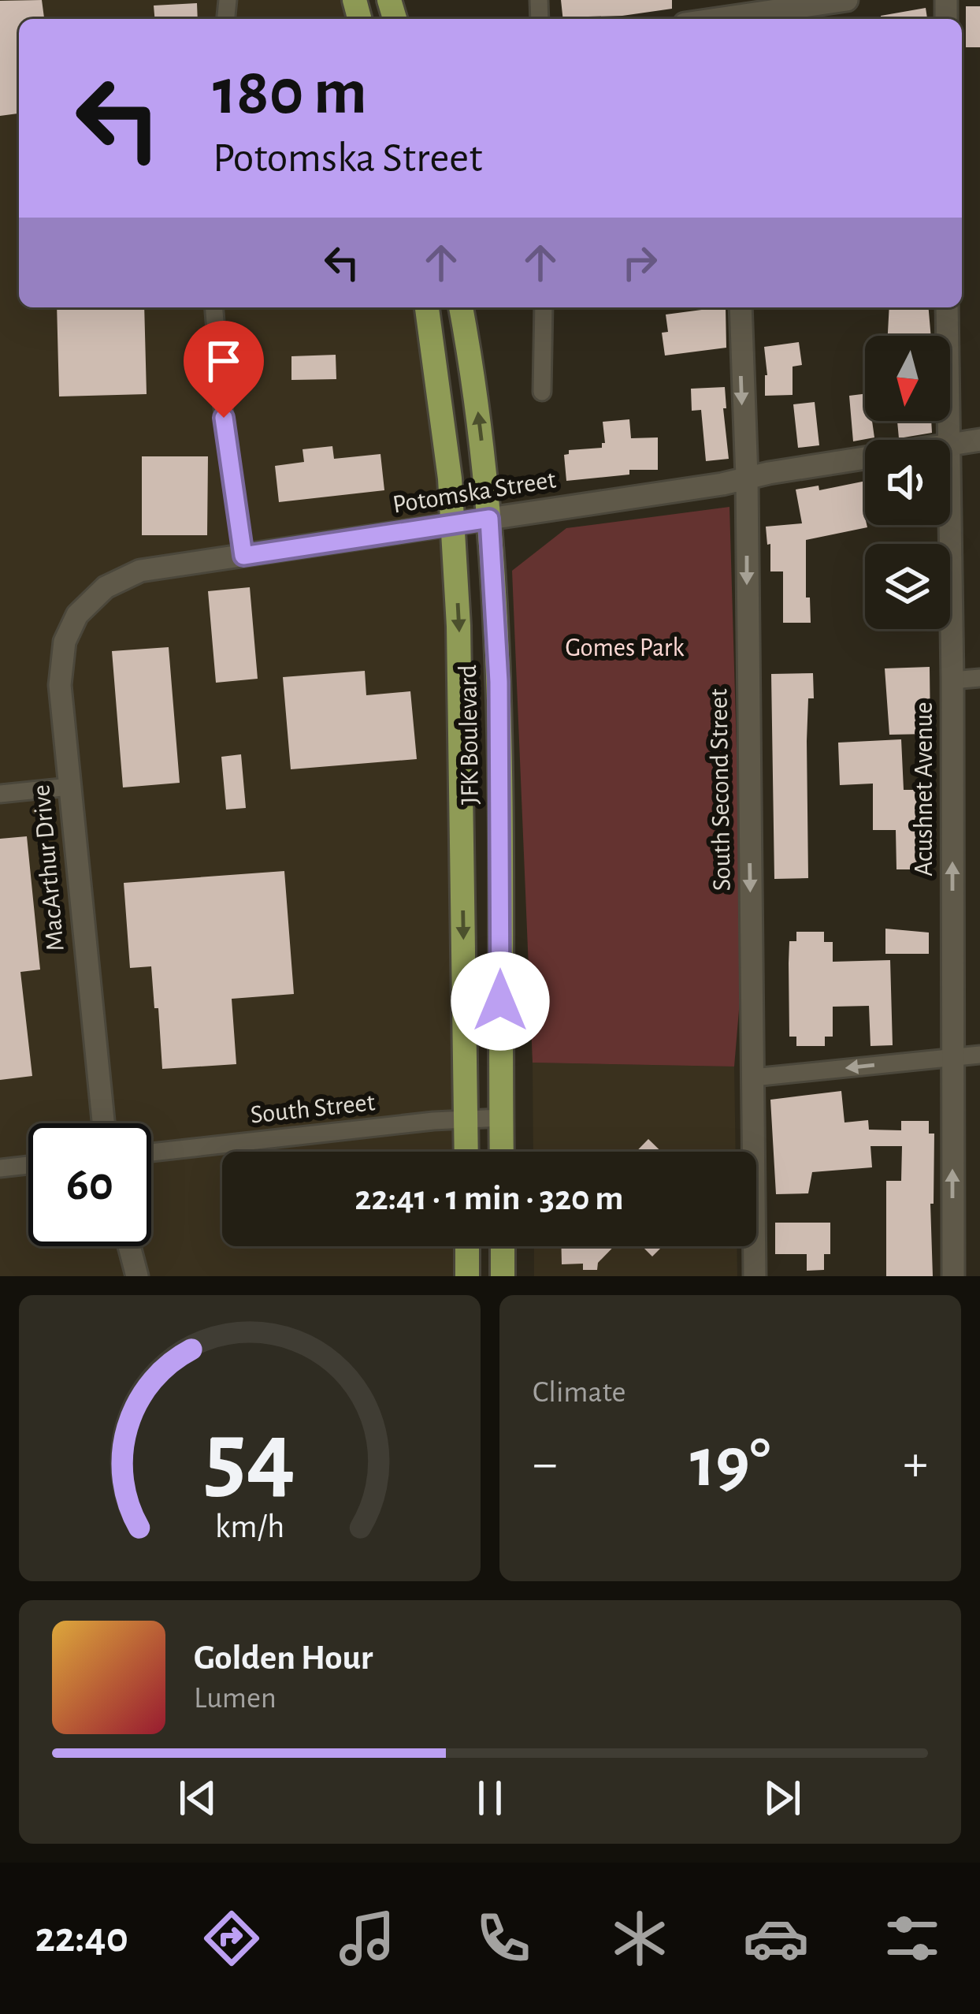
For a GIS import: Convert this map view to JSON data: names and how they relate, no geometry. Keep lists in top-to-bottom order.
{
  "streets": {
    "main road": ["JFK Boulevard"],
    "street": [
      "Potomska Street",
      "Acushnet Avenue",
      "South Second Street",
      "MacArthur Drive",
      "South Street"
    ]
  },
  "crossings": [
    ["Potomska Street", "JFK Boulevard"],
    ["Potomska Street", "South Second Street"],
    ["Potomska Street", "MacArthur Drive"],
    ["JFK Boulevard", "South Street"]
  ],
  "one_way": ["Acushnet Avenue", "South Second Street"],
  "parks": ["Gomes Park"],
  "north": "bottom",
  "page": {
    "turn": ["180 m", "Potomska Street"],
    "limit": "60",
    "trip": "22:41 · 1 min · 320 m",
    "tile": "Climate",
    "heat": ["−", "19°", "+"],
    "song": ["Golden Hour", "Lumen"],
    "tabs": "22:40",
    "gauge": ["54", "km/h"]
  }
}
